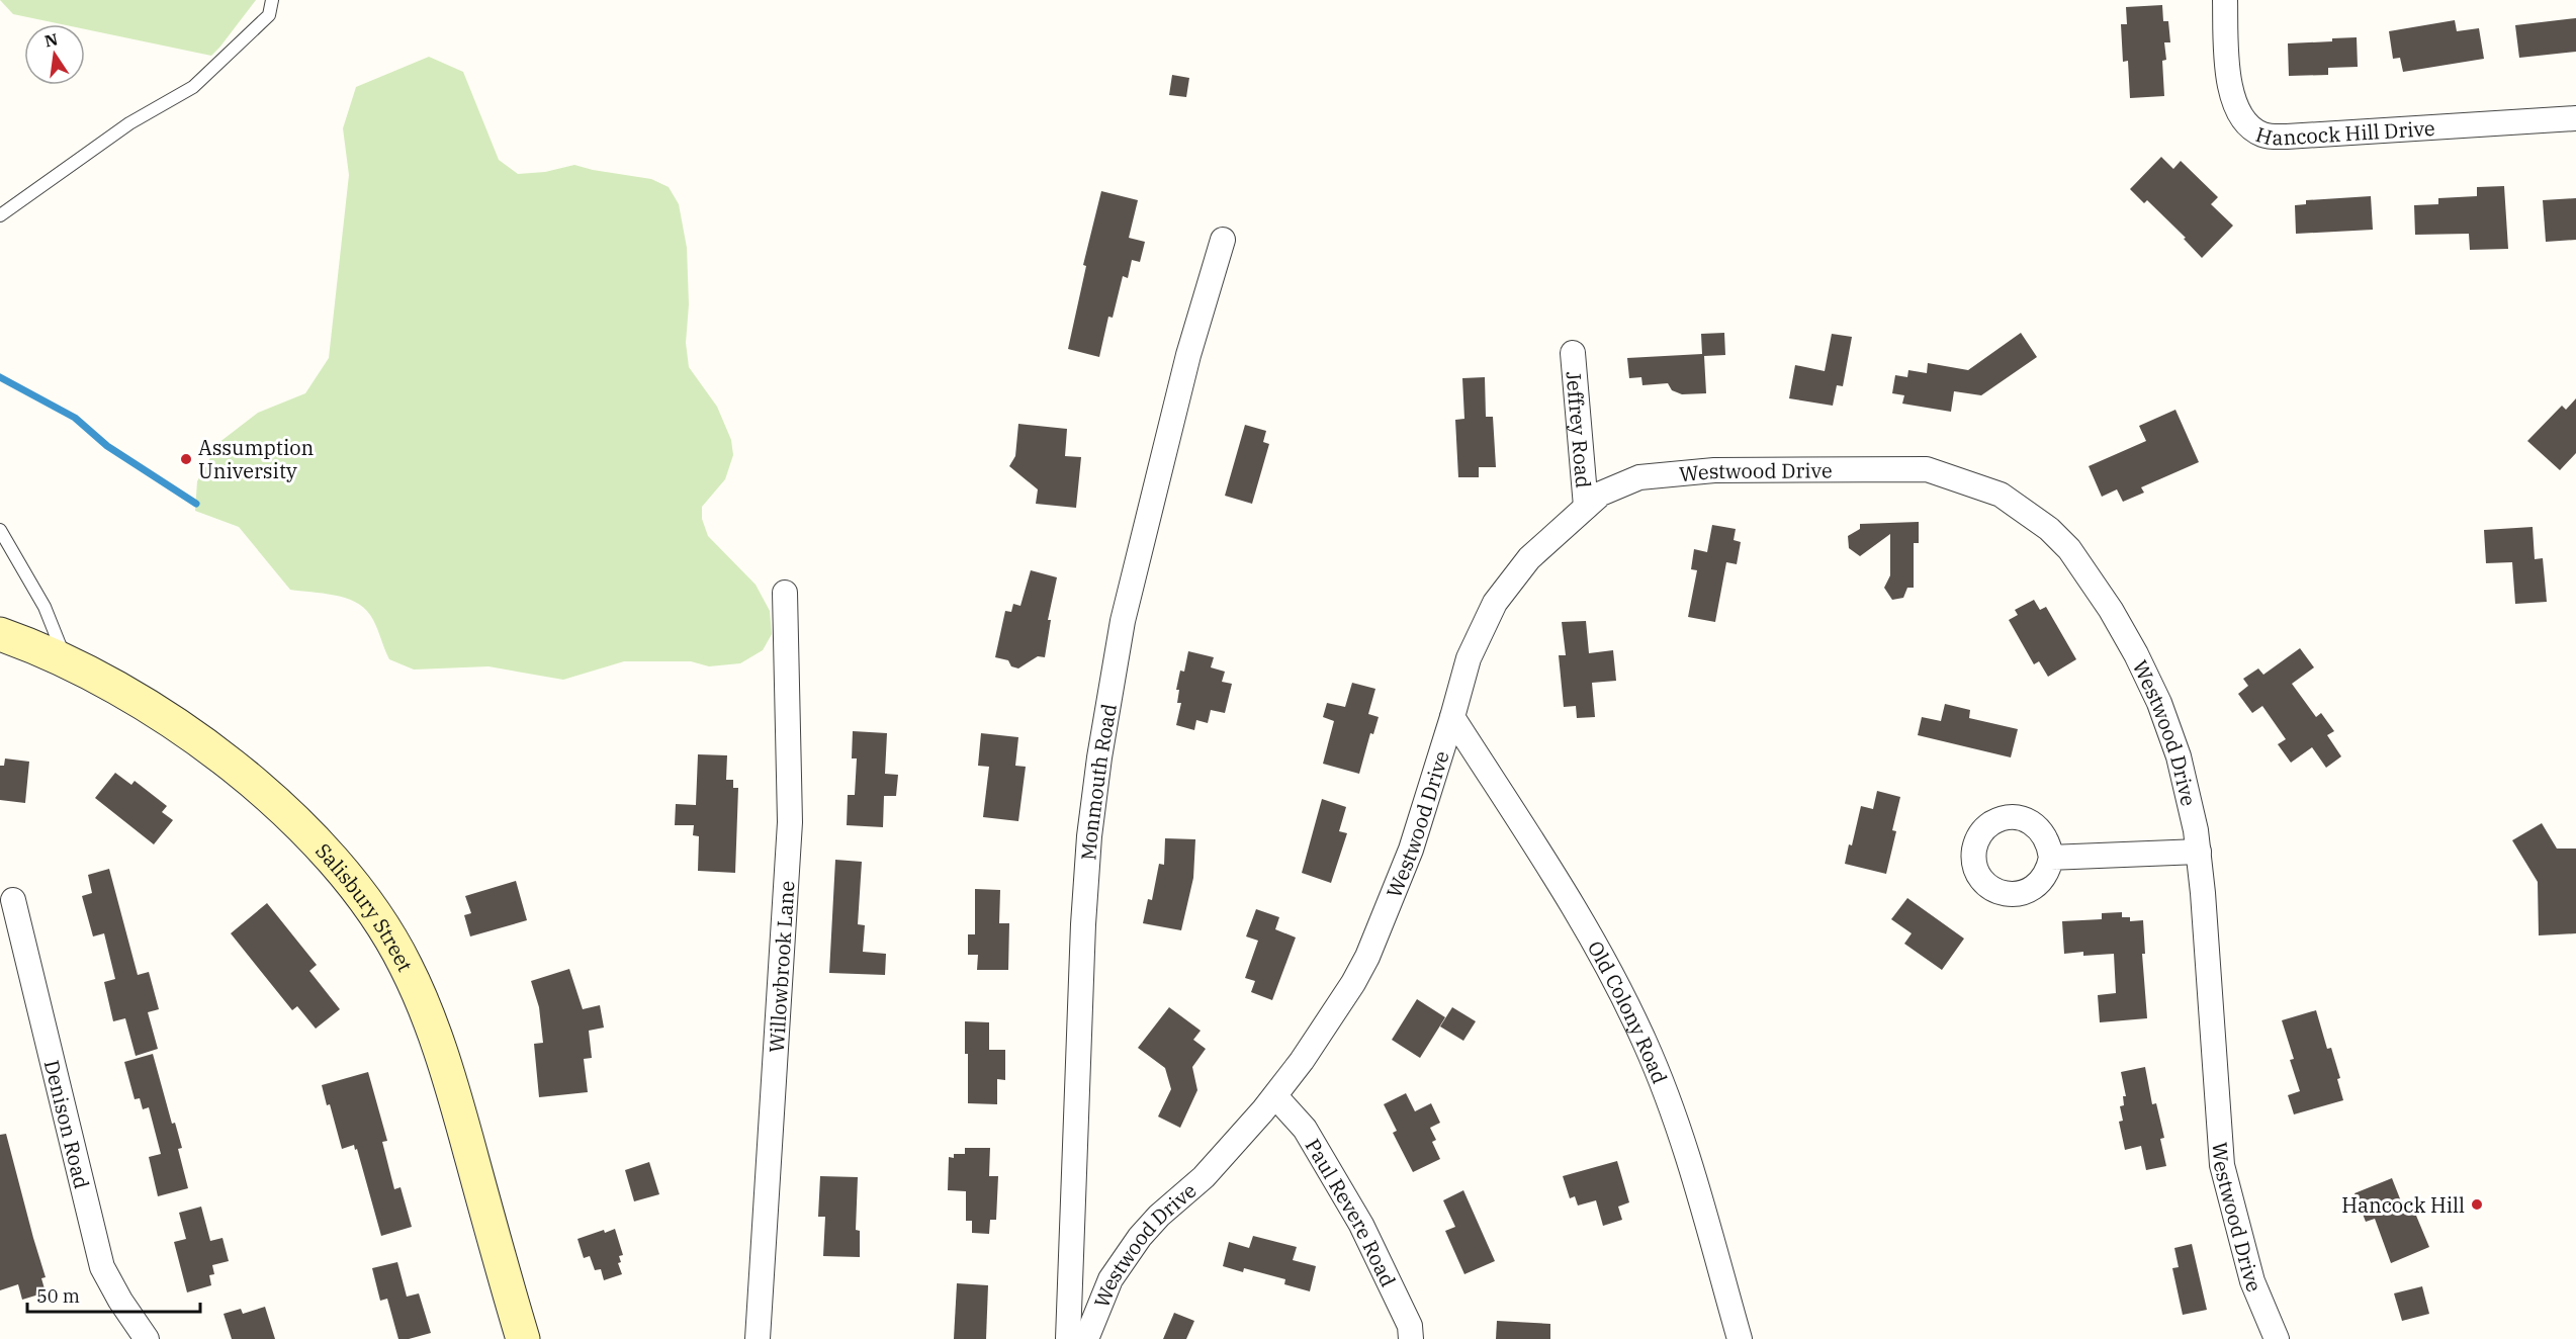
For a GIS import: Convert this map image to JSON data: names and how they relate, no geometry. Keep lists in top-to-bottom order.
{
  "streets": {
    "main road": ["Salisbury Street"],
    "street": [
      "Hancock Hill Drive",
      "Jeffrey Road",
      "Westwood Drive",
      "Monmouth Road",
      "Willowbrook Lane",
      "Old Colony Road",
      "Denison Road",
      "Paul Revere Road"
    ]
  },
  "crossings": [
    ["Jeffrey Road", "Westwood Drive"],
    ["Westwood Drive", "Old Colony Road"],
    ["Westwood Drive", "Paul Revere Road"]
  ],
  "places": ["Assumption University", "Hancock Hill"],
  "scale_bar": "50 m",
  "north": "top"
}
